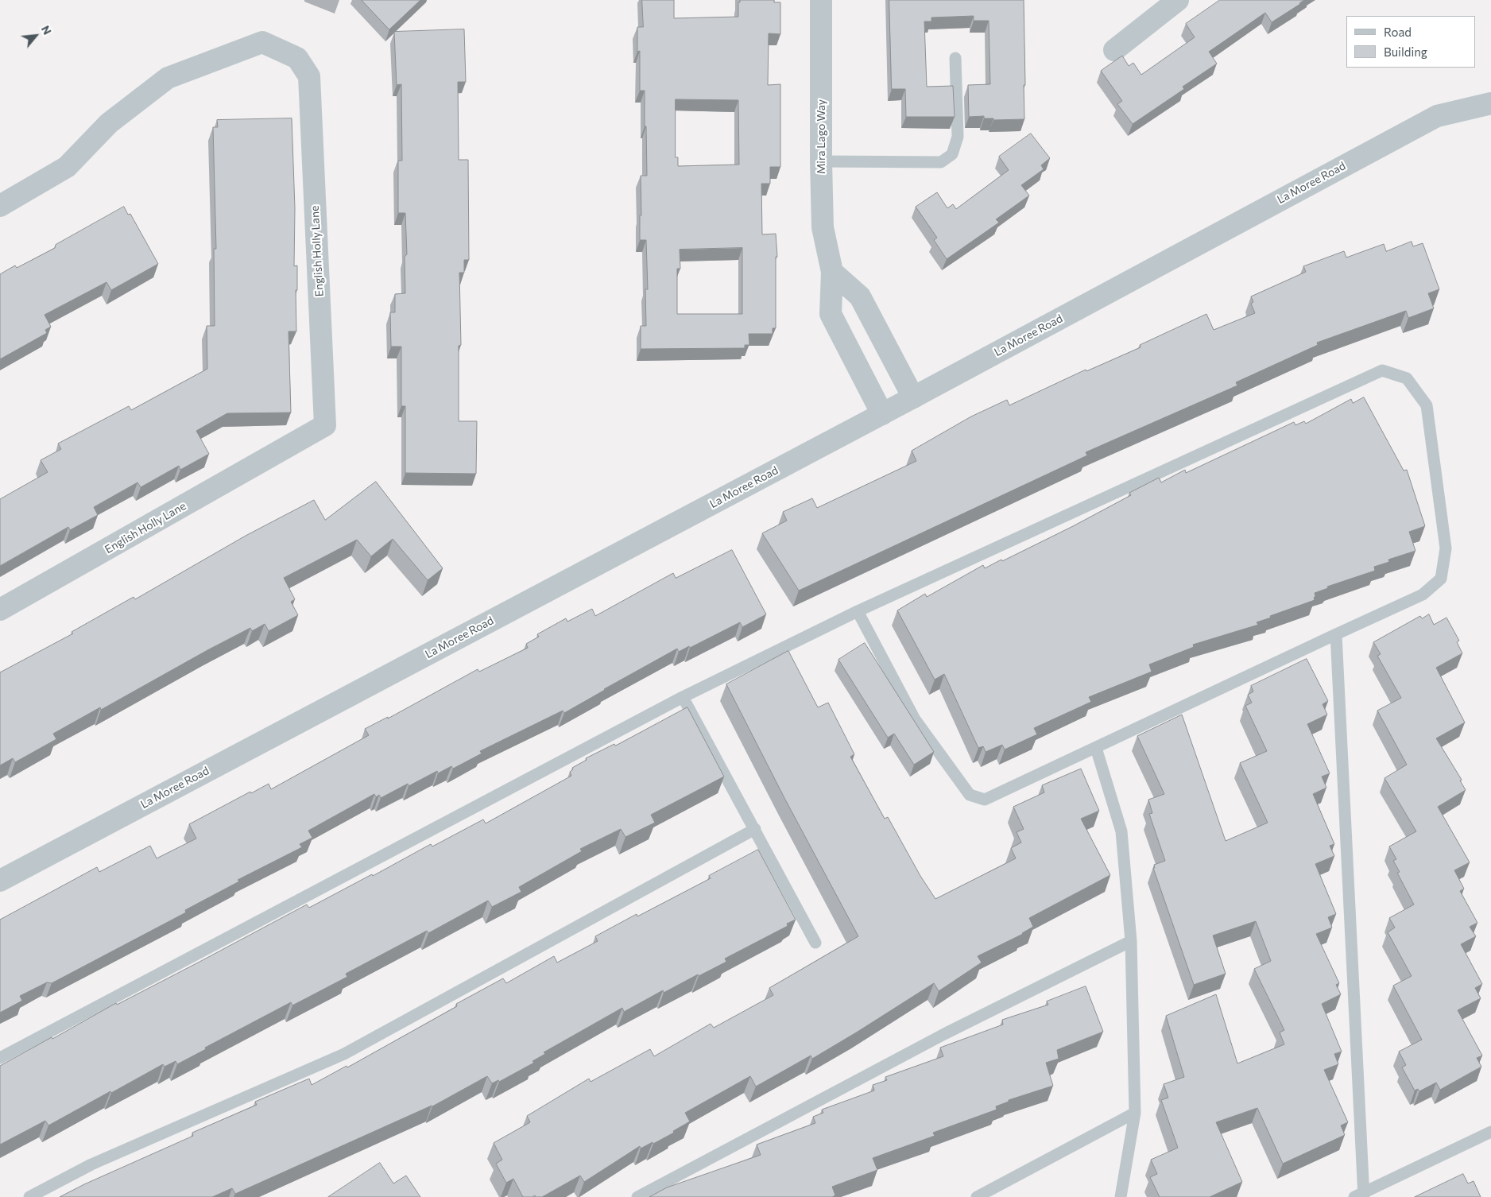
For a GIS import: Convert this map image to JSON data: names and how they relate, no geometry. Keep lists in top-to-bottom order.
{
  "streets": {
    "street": ["Mira Lago Way", "La Moree Road", "English Holly Lane"]
  },
  "crossings": [
    ["Mira Lago Way", "La Moree Road"]
  ],
  "legend": ["Road", "Building"],
  "north": "top right"
}
